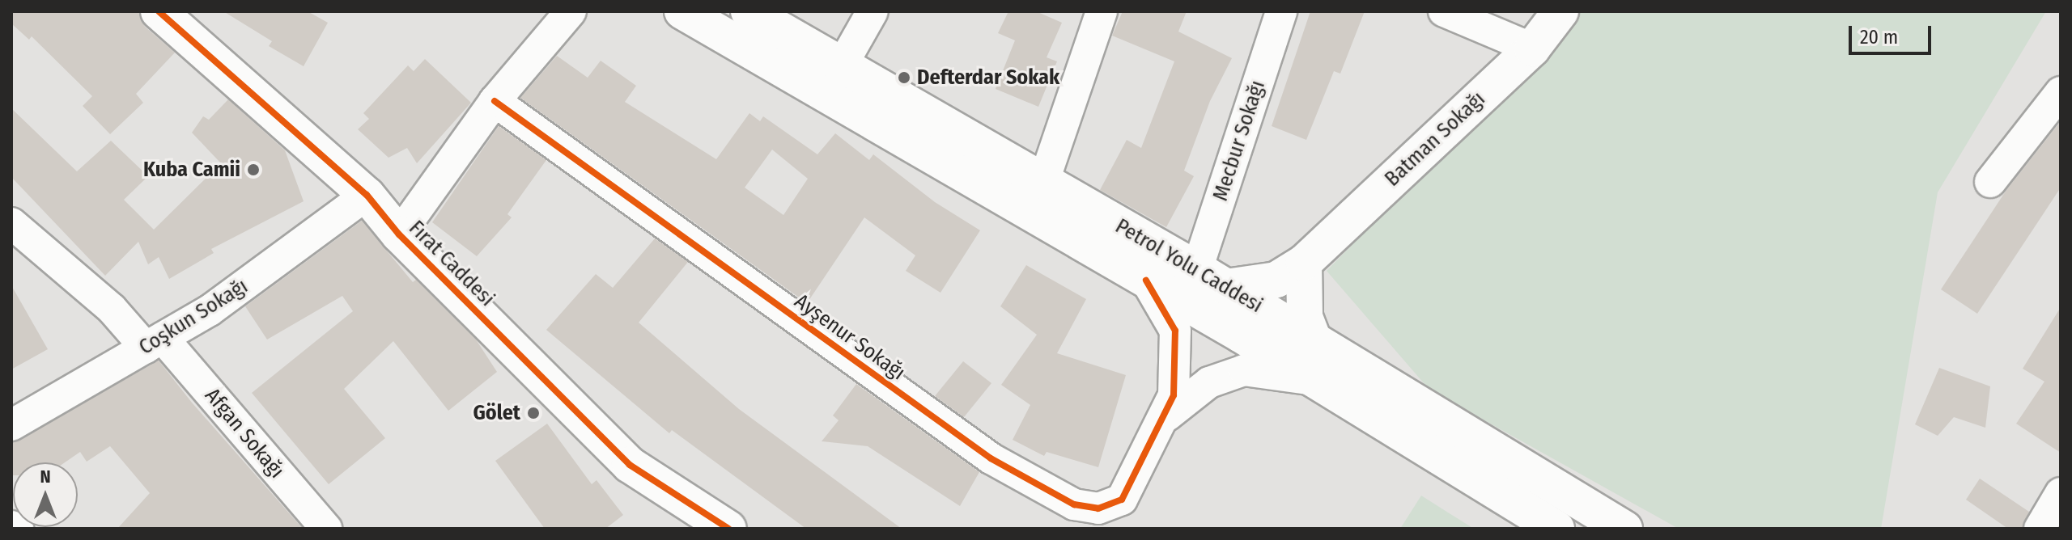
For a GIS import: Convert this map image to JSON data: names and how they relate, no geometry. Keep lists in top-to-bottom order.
{
  "streets": {
    "main road": ["Batman Sokağı", "Fırat Caddesi", "Petrol Yolu Caddesi"],
    "street": [
      "Mecbur Sokağı",
      "Coşkun Sokağı",
      "Ayşenur Sokağı",
      "Afgan Sokağı"
    ]
  },
  "crossings": [
    ["Batman Sokağı", "Petrol Yolu Caddesi"],
    ["Mecbur Sokağı", "Petrol Yolu Caddesi"],
    ["Fırat Caddesi", "Coşkun Sokağı"],
    ["Coşkun Sokağı", "Afgan Sokağı"]
  ],
  "places": ["Defterdar Sokak", "Kuba Camii", "Gölet"],
  "scale_bar": "20 m",
  "north": "top"
}
